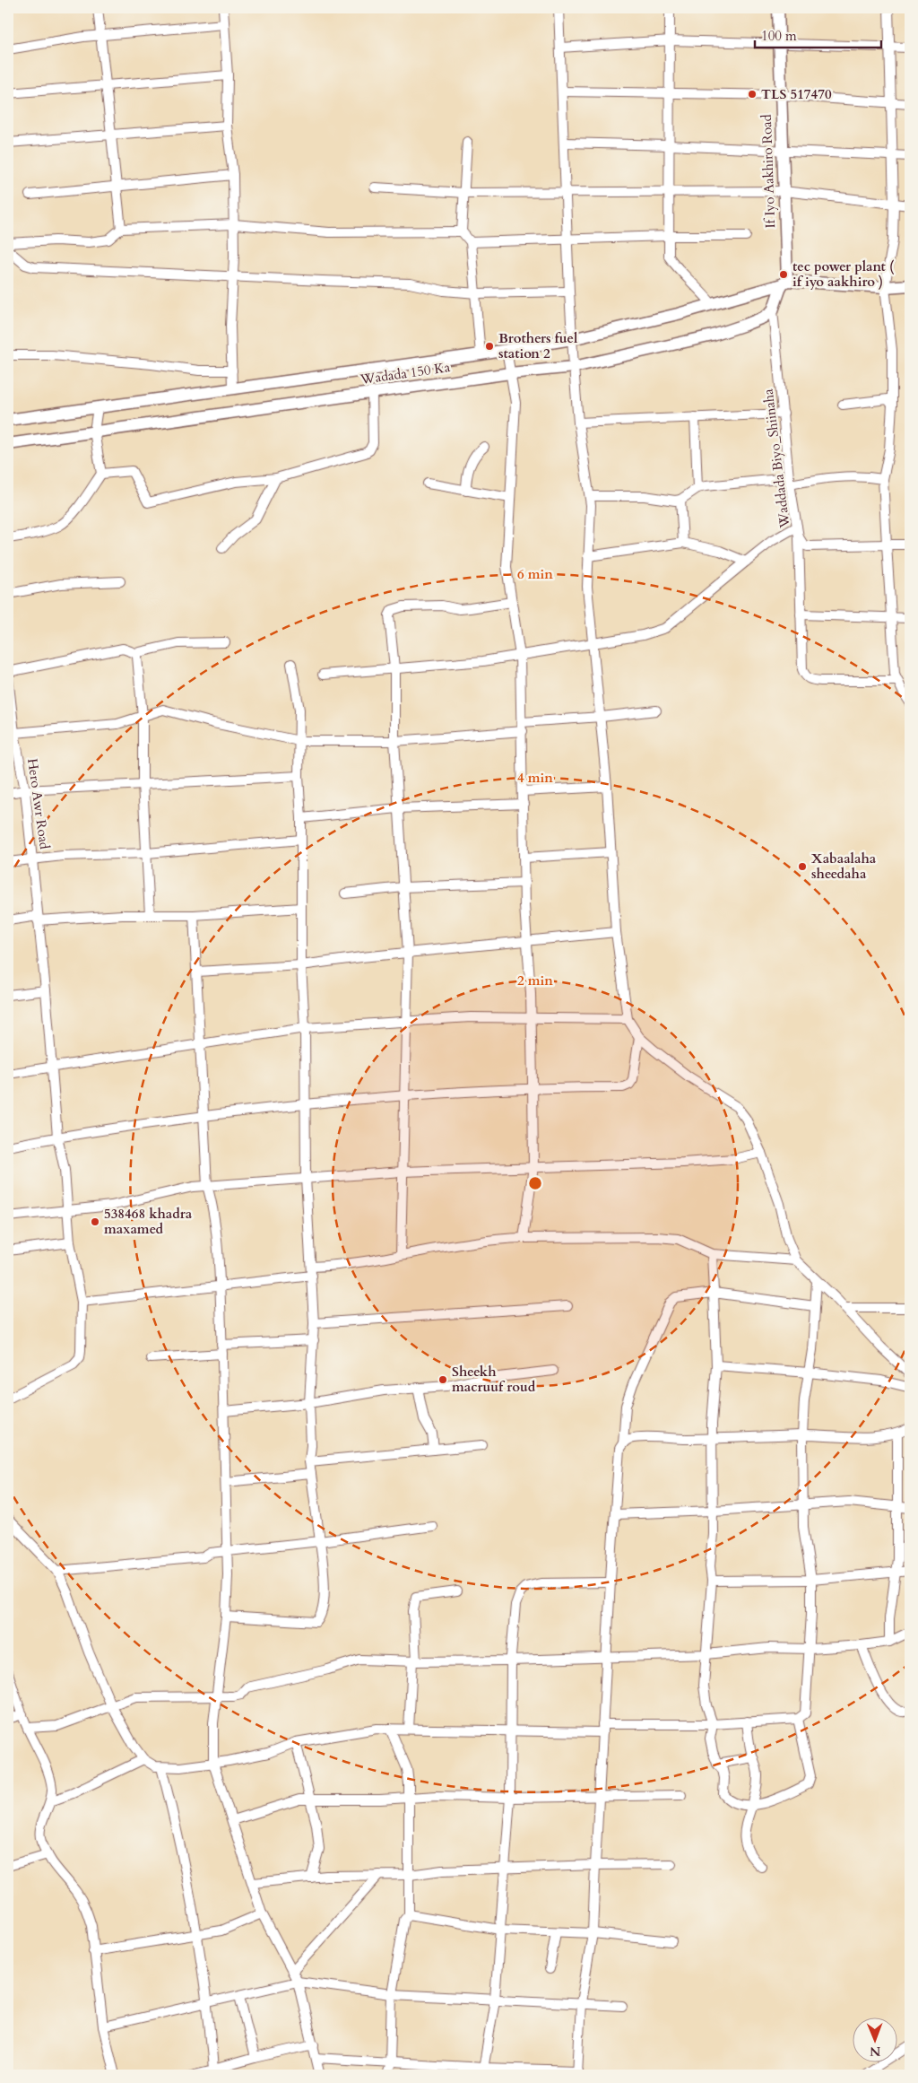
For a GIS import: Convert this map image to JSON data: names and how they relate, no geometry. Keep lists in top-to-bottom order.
{
  "streets": {
    "street": [
      "If Iyo Aakhiro Road",
      "Wadada 150 Ka",
      "Waddada Biyo_Shiinaha",
      "Hero Awr Road"
    ]
  },
  "crossings": [
    ["If Iyo Aakhiro Road", "Wadada 150 Ka"],
    ["Wadada 150 Ka", "Waddada Biyo_Shiinaha"]
  ],
  "places": [
    "TLS 517470",
    "tec power plant ( if iyo aakhiro )",
    "Brothers fuel station 2",
    "Xabaalaha sheedaha",
    "538468 khadra maxamed",
    "Sheekh macruuf roud"
  ],
  "scale_bar": "100 m",
  "north": "bottom",
  "rings": ["6 min", "4 min", "2 min"]
}
